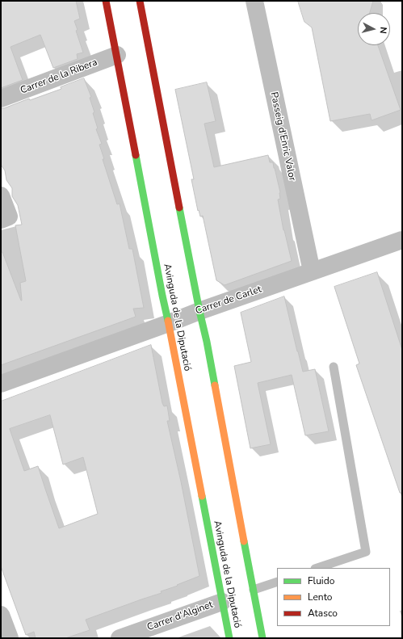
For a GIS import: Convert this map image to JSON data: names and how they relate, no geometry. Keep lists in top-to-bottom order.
{
  "streets": {
    "street": [
      "Carrer de la Ribera",
      "Passeig d'Enric Valor",
      "Carrer de Carlet",
      "Avinguda de la Diputació",
      "Carrer d'Alginet"
    ]
  },
  "crossings": [
    ["Carrer de la Ribera", "Avinguda de la Diputació"],
    ["Passeig d'Enric Valor", "Carrer de Carlet"],
    ["Carrer de Carlet", "Avinguda de la Diputació"],
    ["Avinguda de la Diputació", "Carrer d'Alginet"]
  ],
  "legend": ["Fluido", "Lento", "Atasco"],
  "north": "right"
}
